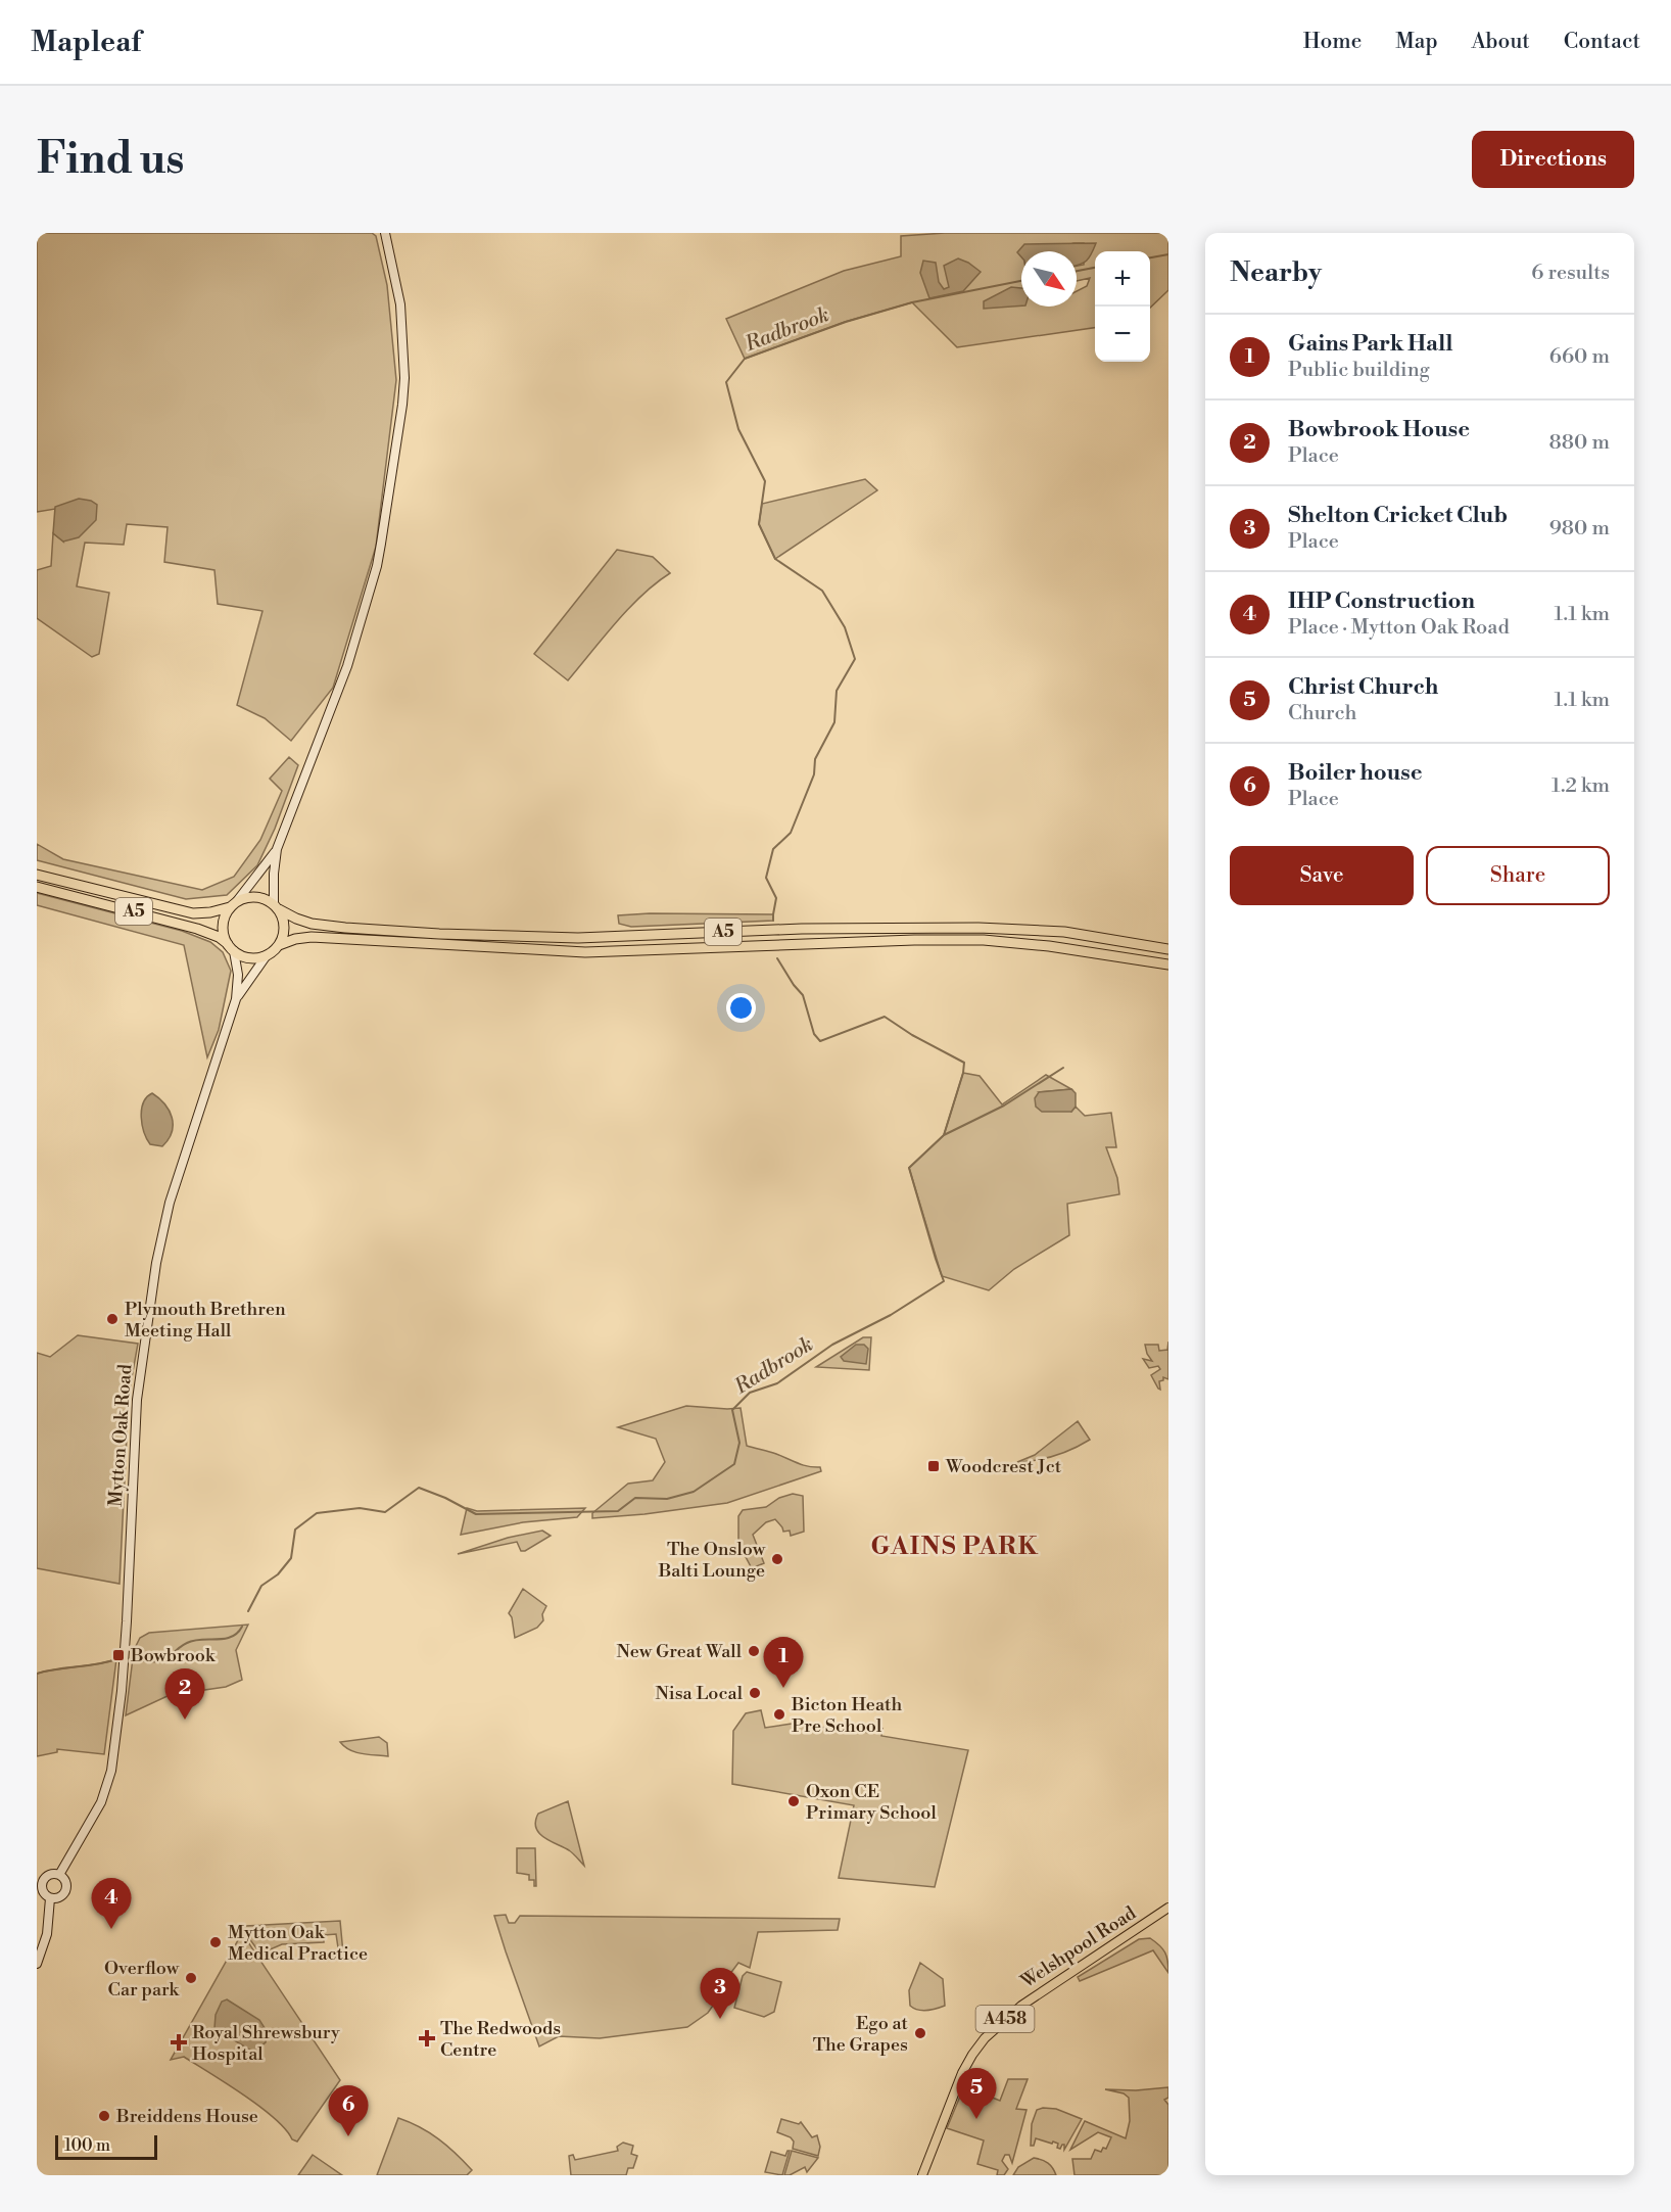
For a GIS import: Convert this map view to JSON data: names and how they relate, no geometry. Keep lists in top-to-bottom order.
{
  "streets": {
    "highway": ["A5"],
    "main road": ["Mytton Oak Road", "Welshpool Road", "A458"]
  },
  "crossings": [
    ["A5", "Mytton Oak Road"]
  ],
  "districts": ["GAINS PARK"],
  "water": ["Radbrook"],
  "places": {
    "other": [
      "Plymouth Brethren Meeting Hall",
      "The Onslow Balti Lounge",
      "New Great Wall",
      "Nisa Local",
      "Bicton Heath Pre School",
      "Oxon CE Primary School",
      "Mytton Oak Medical Practice",
      "Overflow Car park",
      "Ego at The Grapes",
      "Breiddens House"
    ],
    "transit": ["Woodcrest Jct", "Bowbrook"],
    "health": ["The Redwoods Centre", "Royal Shrewsbury Hospital"]
  },
  "scale_bar": "100 m",
  "north": "bottom right",
  "page": {
    "header": "Mapleaf",
    "nav": [
      "Home",
      "Map",
      "About",
      "Contact"
    ],
    "buttons": [
      "Directions",
      ["Save", "Share"]
    ],
    "title": "Find us",
    "heading": ["Nearby", "6 results"],
    "map_buttons": ["+", "−"],
    "list": [
      {
        "mark": "1",
        "name": "Gains Park Hall",
        "note": "Public building",
        "value": "660 m"
      },
      {
        "mark": "2",
        "name": "Bowbrook House",
        "note": "Place",
        "value": "880 m"
      },
      {
        "mark": "3",
        "name": "Shelton Cricket Club",
        "note": "Place",
        "value": "980 m"
      },
      {
        "mark": "4",
        "name": "IHP Construction",
        "note": "Place · Mytton Oak Road",
        "value": "1.1 km"
      },
      {
        "mark": "5",
        "name": "Christ Church",
        "note": "Church",
        "value": "1.1 km"
      },
      {
        "mark": "6",
        "name": "Boiler house",
        "note": "Place",
        "value": "1.2 km"
      }
    ],
    "pins": [
      "1",
      "2",
      "4",
      "3",
      "5",
      "6"
    ],
    "scale": "100 m"
  }
}
